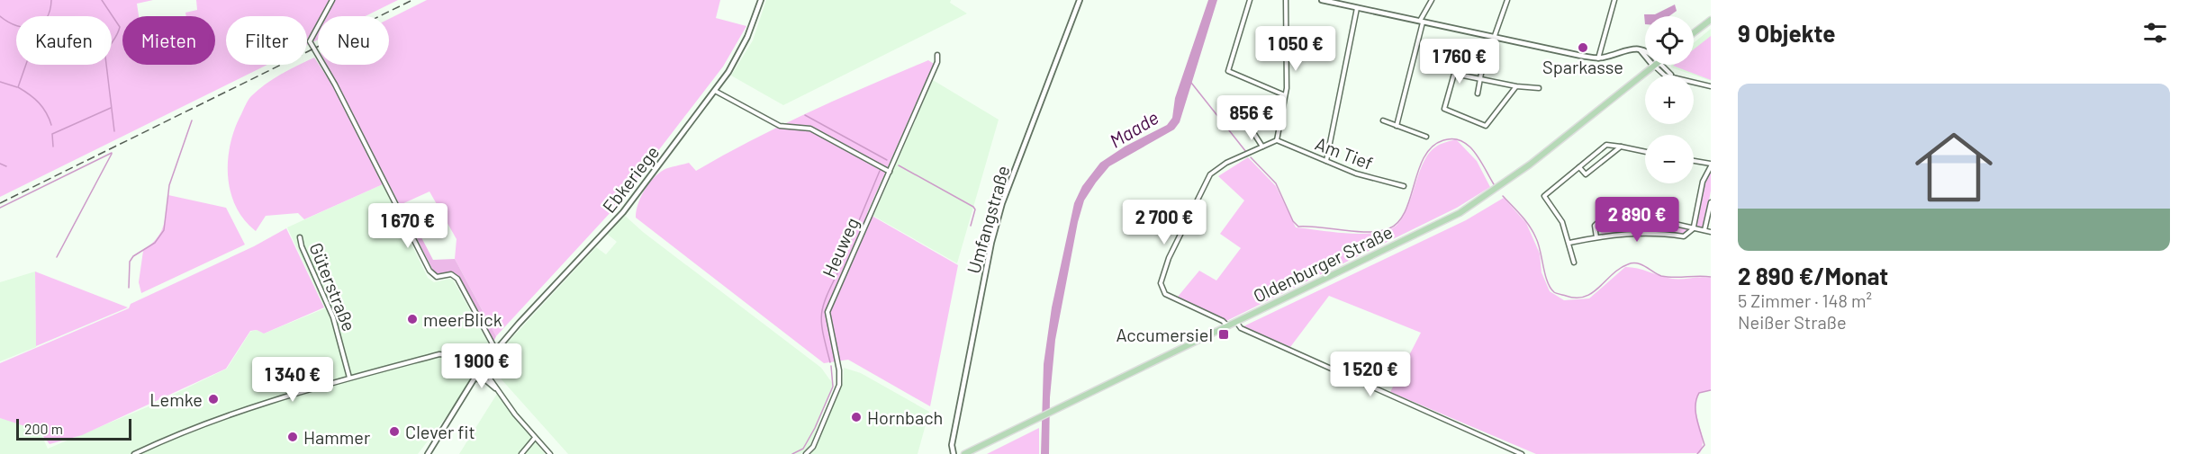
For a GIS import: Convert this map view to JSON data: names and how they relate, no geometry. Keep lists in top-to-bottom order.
{
  "streets": {
    "main road": ["Oldenburger Straße"],
    "street": [
      "Am Tief",
      "Ebkeriege",
      "Umfangstraße",
      "Heuweg",
      "Güterstraße"
    ]
  },
  "water": ["Maade"],
  "places": {
    "other": [
      "Sparkasse",
      "meerBlick",
      "Lemke",
      "Hornbach",
      "Clever fit",
      "Hammer"
    ],
    "transit": ["Accumersiel"]
  },
  "scale_bar": "200 m",
  "page": {
    "heading": "9 Objekte",
    "map_buttons": ["+", "−"],
    "chip": [
      "Kaufen",
      "Mieten",
      "Filter",
      "Neu"
    ],
    "price": [
      "1 050 €",
      "1 760 €",
      "856 €",
      "2 890 €",
      "2 700 €",
      "1 670 €",
      "1 900 €",
      "1 520 €",
      "1 340 €"
    ],
    "list": [
      {
        "name": "2 890 €/Monat",
        "note": "5 Zimmer · 148 m² · Neißer Straße"
      }
    ],
    "scale": "200 m"
  }
}
